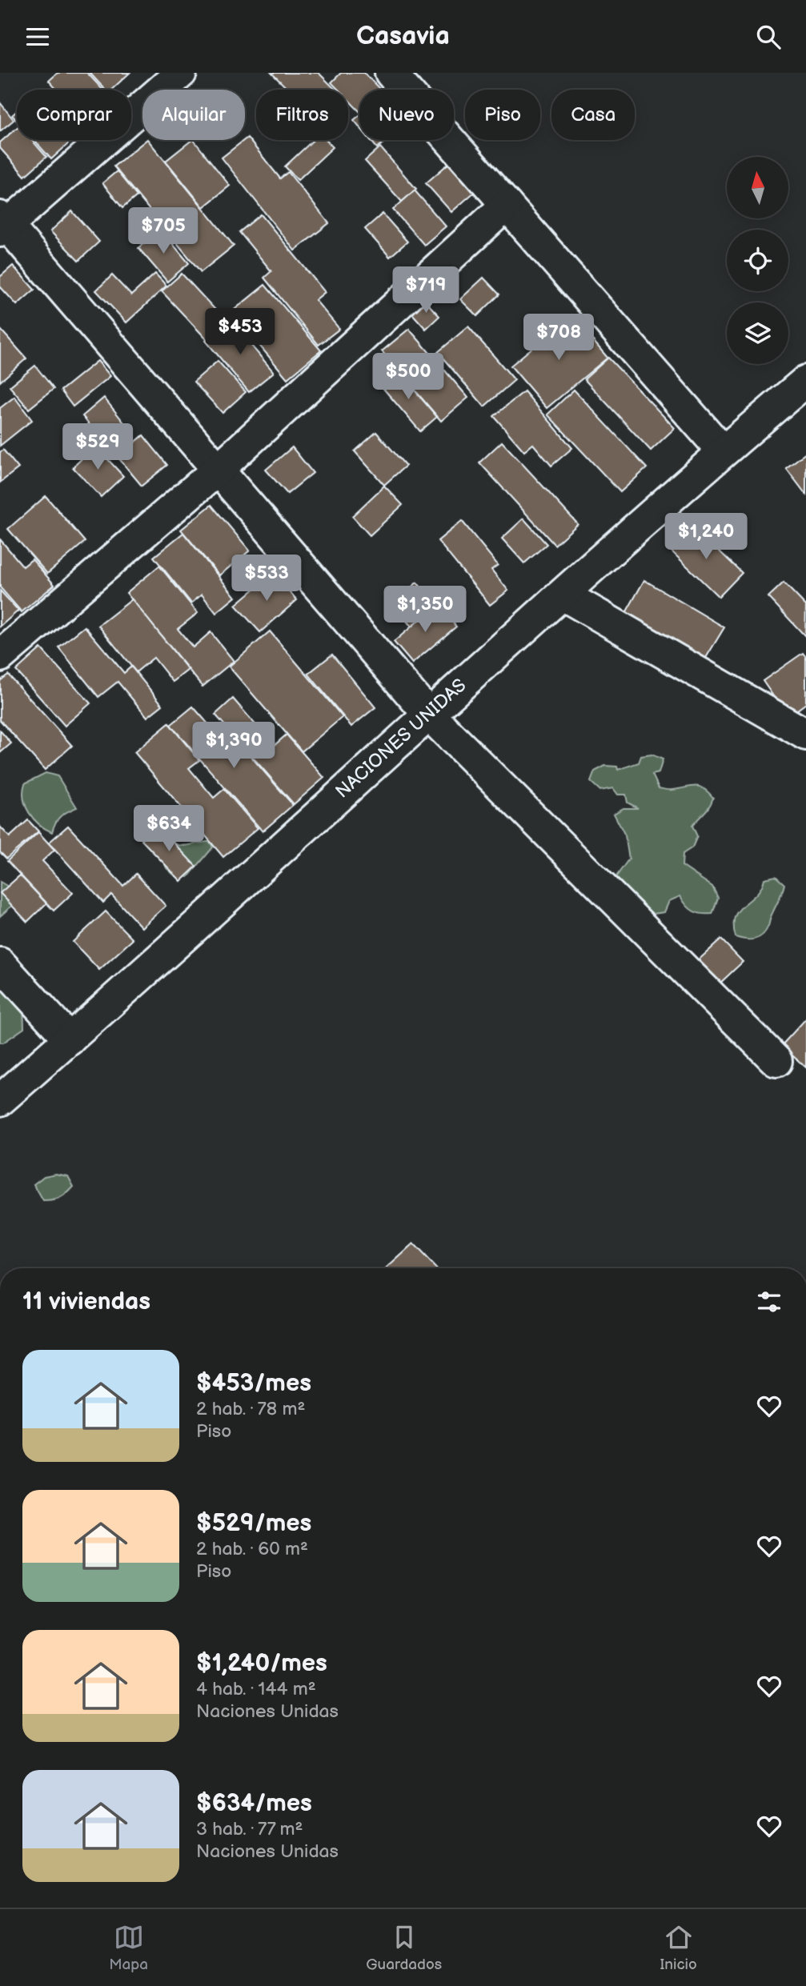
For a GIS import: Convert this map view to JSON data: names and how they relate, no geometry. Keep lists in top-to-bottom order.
{
  "streets": {
    "street": ["NACIONES UNIDAS"]
  },
  "north": "top",
  "page": {
    "header": "Casavia",
    "chip": [
      "Comprar",
      "Alquilar",
      "Filtros",
      "Nuevo",
      "Piso",
      "Casa"
    ],
    "price": [
      "$705",
      "$719",
      "$453",
      "$708",
      "$500",
      "$529",
      "$1,240",
      "$533",
      "$1,350",
      "$1,390",
      "$634"
    ],
    "heading": "11 viviendas",
    "list": [
      {
        "name": "$453/mes",
        "note": "2 hab. · 78 m² · Piso"
      },
      {
        "name": "$529/mes",
        "note": "2 hab. · 60 m² · Piso"
      },
      {
        "name": "$1,240/mes",
        "note": "4 hab. · 144 m² · Naciones Unidas"
      },
      {
        "name": "$634/mes",
        "note": "3 hab. · 77 m² · Naciones Unidas"
      }
    ],
    "tabs": ["Mapa", "Guardados", "Inicio"]
  }
}
